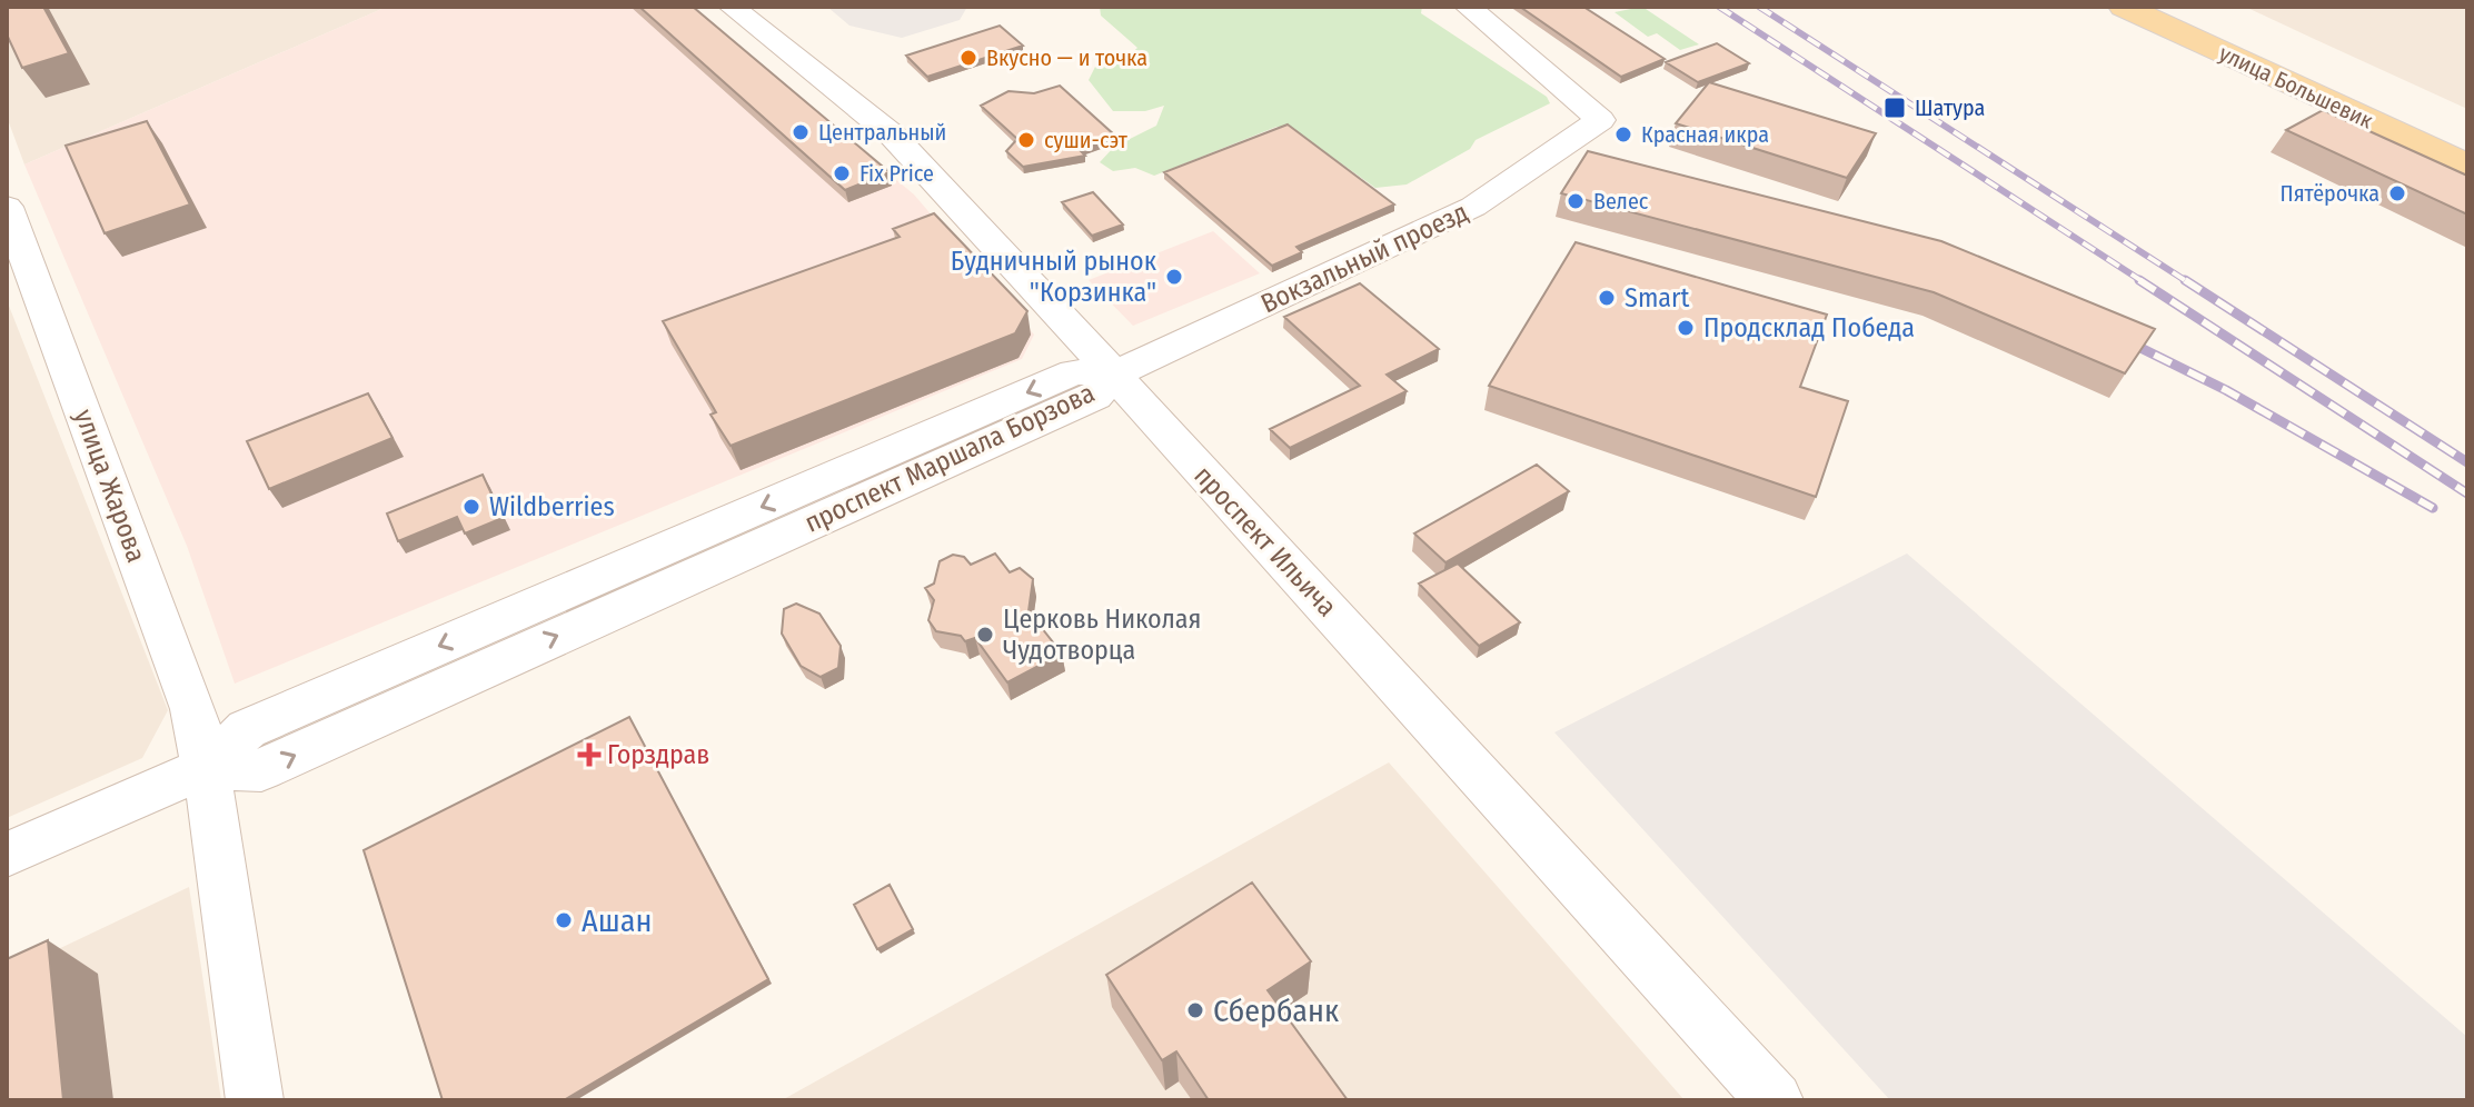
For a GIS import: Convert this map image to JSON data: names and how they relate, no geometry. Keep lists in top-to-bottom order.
{
  "streets": {
    "main road": ["улица Большевик"],
    "street": [
      "Вокзальный проезд",
      "проспект Маршала Борзова",
      "улица Жарова",
      "проспект Ильича"
    ]
  },
  "crossings": [
    ["Вокзальный проезд", "проспект Маршала Борзова"],
    ["Вокзальный проезд", "проспект Ильича"],
    ["проспект Маршала Борзова", "улица Жарова"],
    ["проспект Маршала Борзова", "проспект Ильича"]
  ],
  "places": {
    "other": [
      "Вкусно — и точка",
      "Центральный",
      "Красная икра",
      "суши-сэт",
      "Fix Price",
      "Пятёрочка",
      "Велес",
      "Будничный рынок \"Корзинка\"",
      "Smart",
      "Продсклад Победа",
      "Wildberries",
      "Церковь Николая Чудотворца",
      "Ашан",
      "Сбербанк"
    ],
    "transit": ["Шатура"],
    "health": ["Горздрав"]
  }
}
